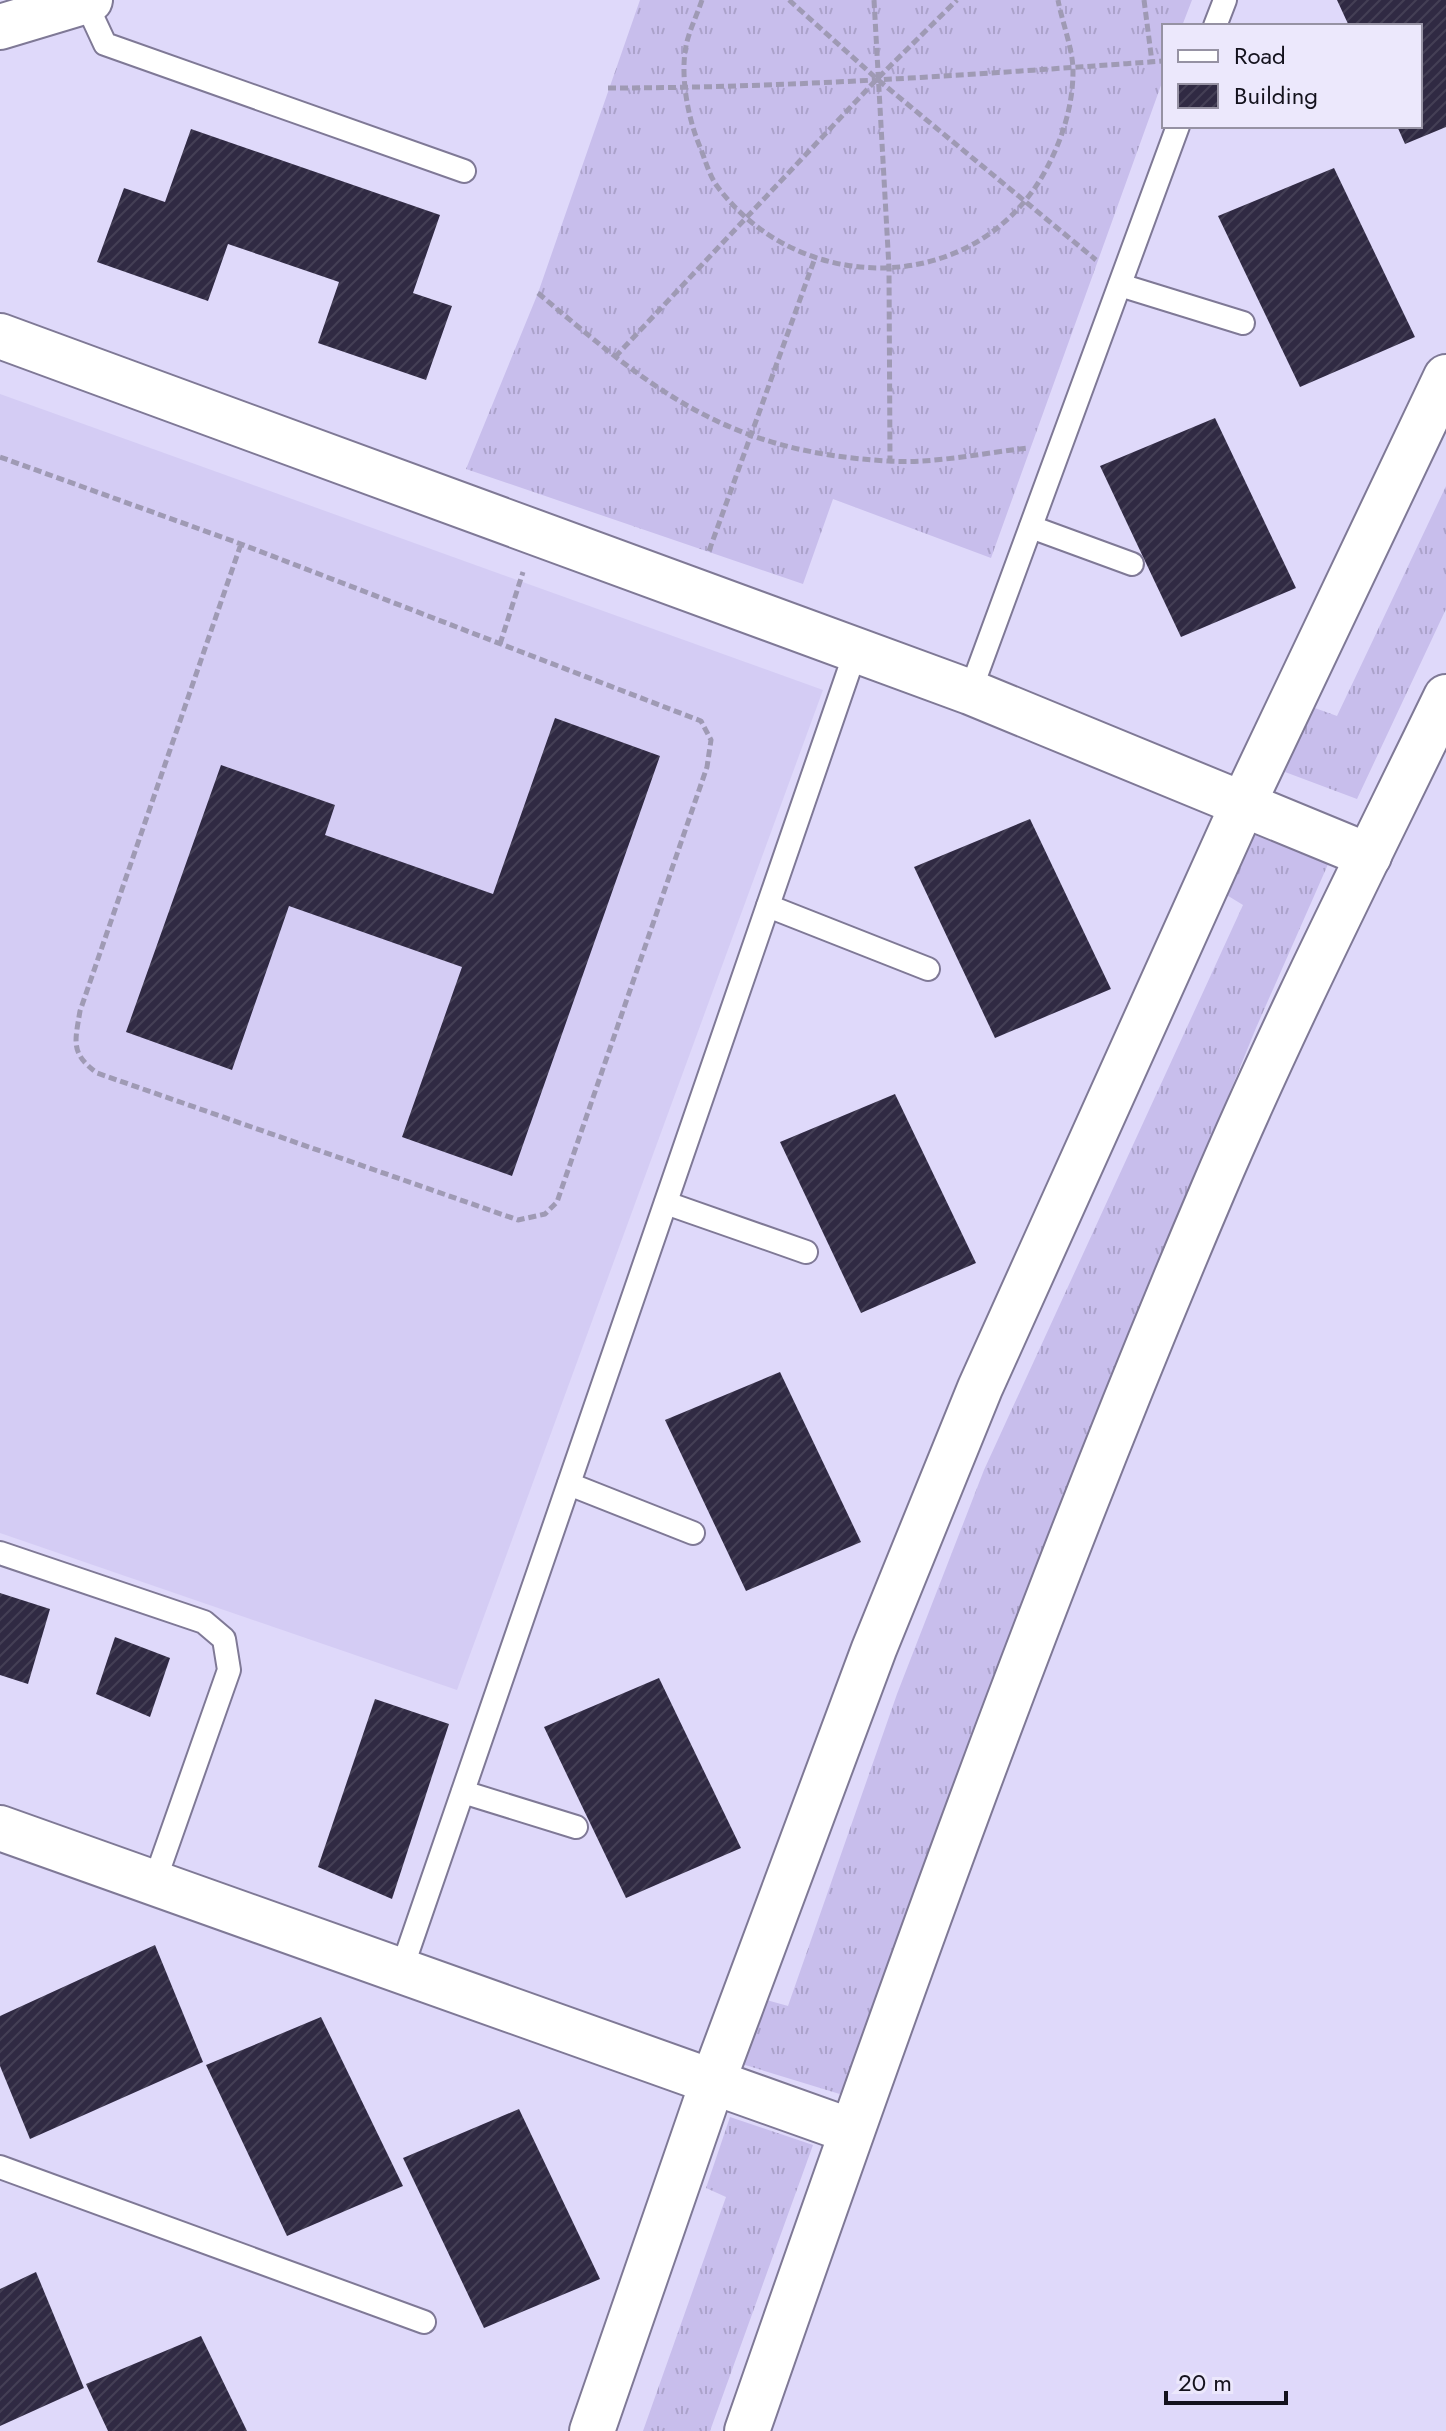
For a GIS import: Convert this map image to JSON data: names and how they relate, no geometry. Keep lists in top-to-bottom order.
{
  "legend": ["Road", "Building"],
  "scale_bar": "20 m"
}
